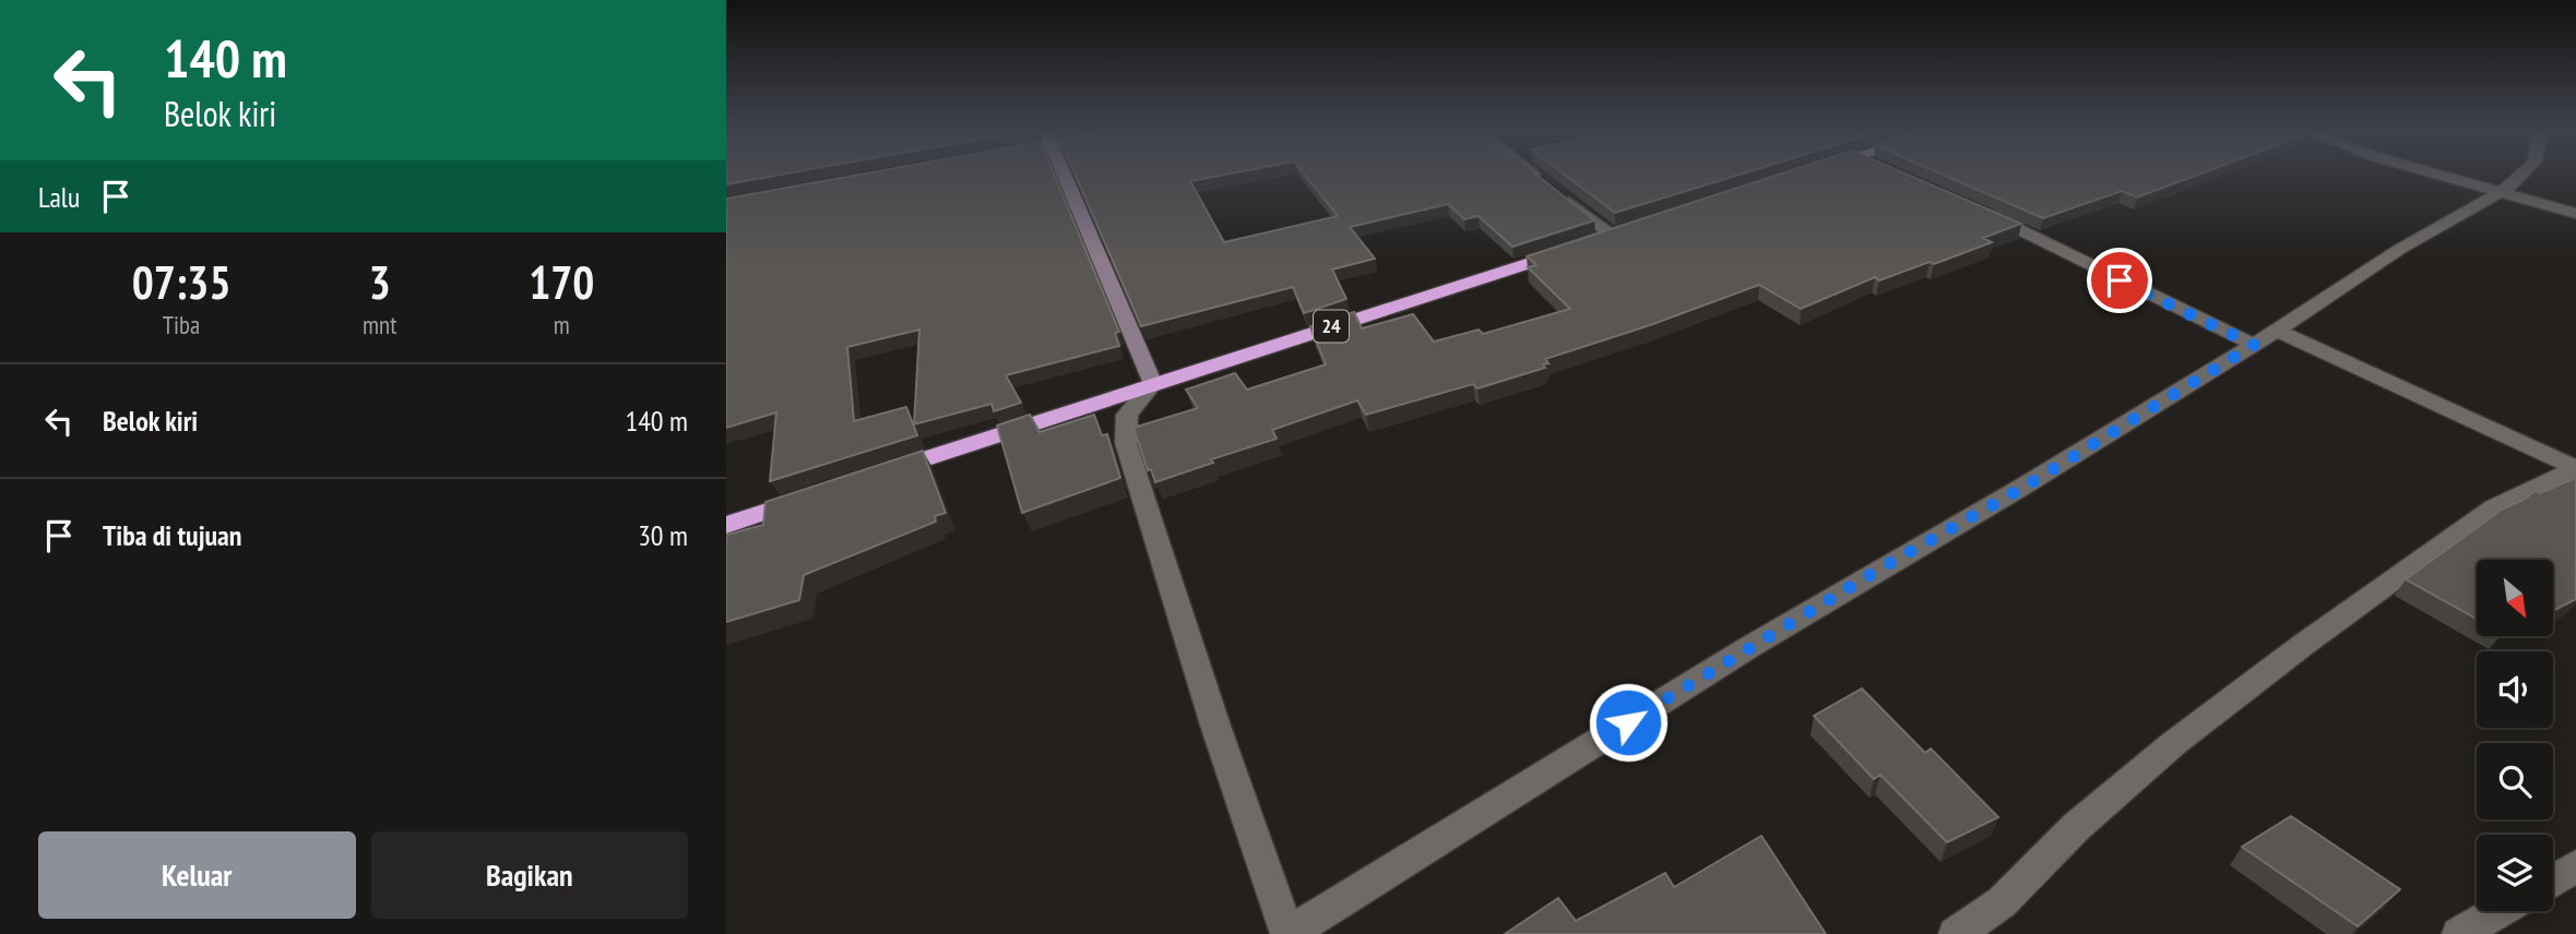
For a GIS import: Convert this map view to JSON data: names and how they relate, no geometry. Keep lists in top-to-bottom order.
{
  "streets": {
    "highway": ["24"]
  },
  "north": "bottom right",
  "page": {
    "turn": ["140 m", "Belok kiri"],
    "then": "Lalu",
    "eta": [
      "07:35",
      "Tiba",
      "3",
      "mnt",
      "170",
      "m"
    ],
    "list": [
      {
        "name": "Belok kiri",
        "value": "140 m"
      },
      {
        "name": "Tiba di tujuan",
        "value": "30 m"
      }
    ],
    "buttons": ["Keluar", "Bagikan"]
  }
}
